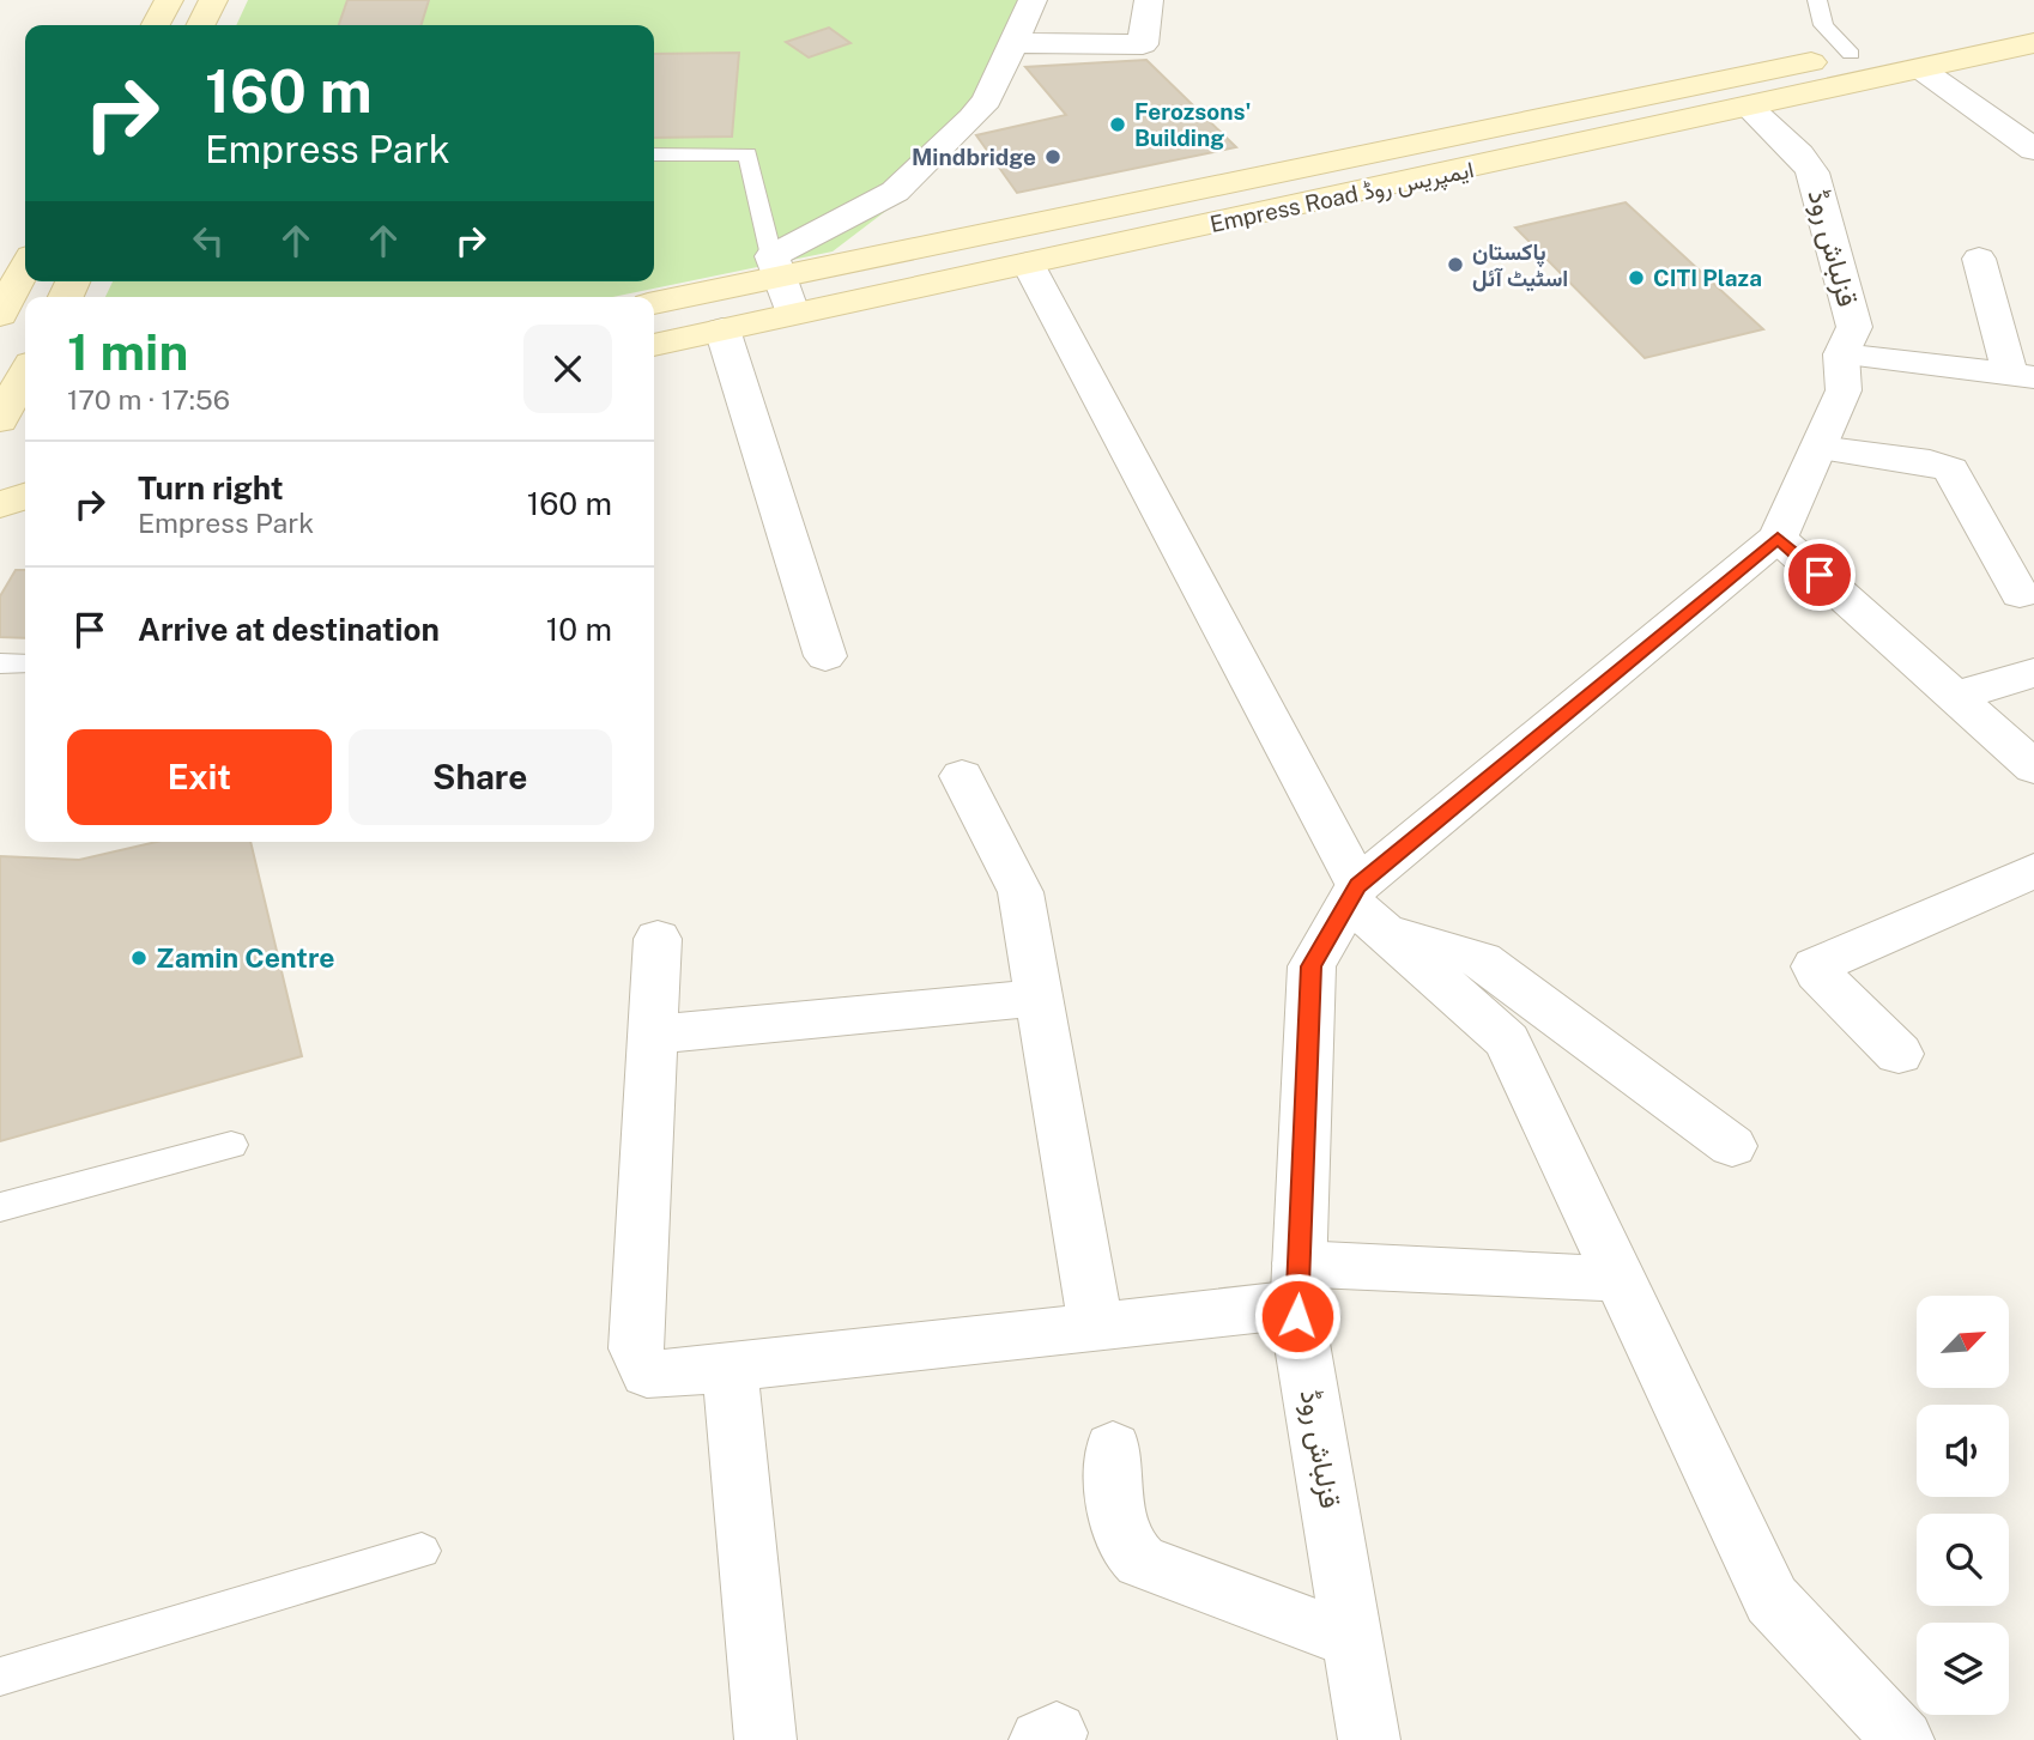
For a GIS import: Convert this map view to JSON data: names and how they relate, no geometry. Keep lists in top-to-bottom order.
{
  "streets": {
    "main road": ["Empress Road ایمپریس روڈ"],
    "street": ["قزلباش روڈ"]
  },
  "crossings": [
    ["Empress Road ایمپریس روڈ", "قزلباش روڈ"]
  ],
  "places": [
    "Ferozsons' Building",
    "Mindbridge",
    "پاکستان اسٹیٹ آئل",
    "CITI Plaza",
    "Zamin Centre"
  ],
  "north": "top right",
  "page": {
    "turn": ["160 m", "Empress Park"],
    "heading": ["1 min", "170 m · 17:56"],
    "list": [
      {
        "name": "Turn right",
        "note": "Empress Park",
        "value": "160 m"
      },
      {
        "name": "Arrive at destination",
        "value": "10 m"
      }
    ],
    "buttons": ["Exit", "Share"]
  }
}
